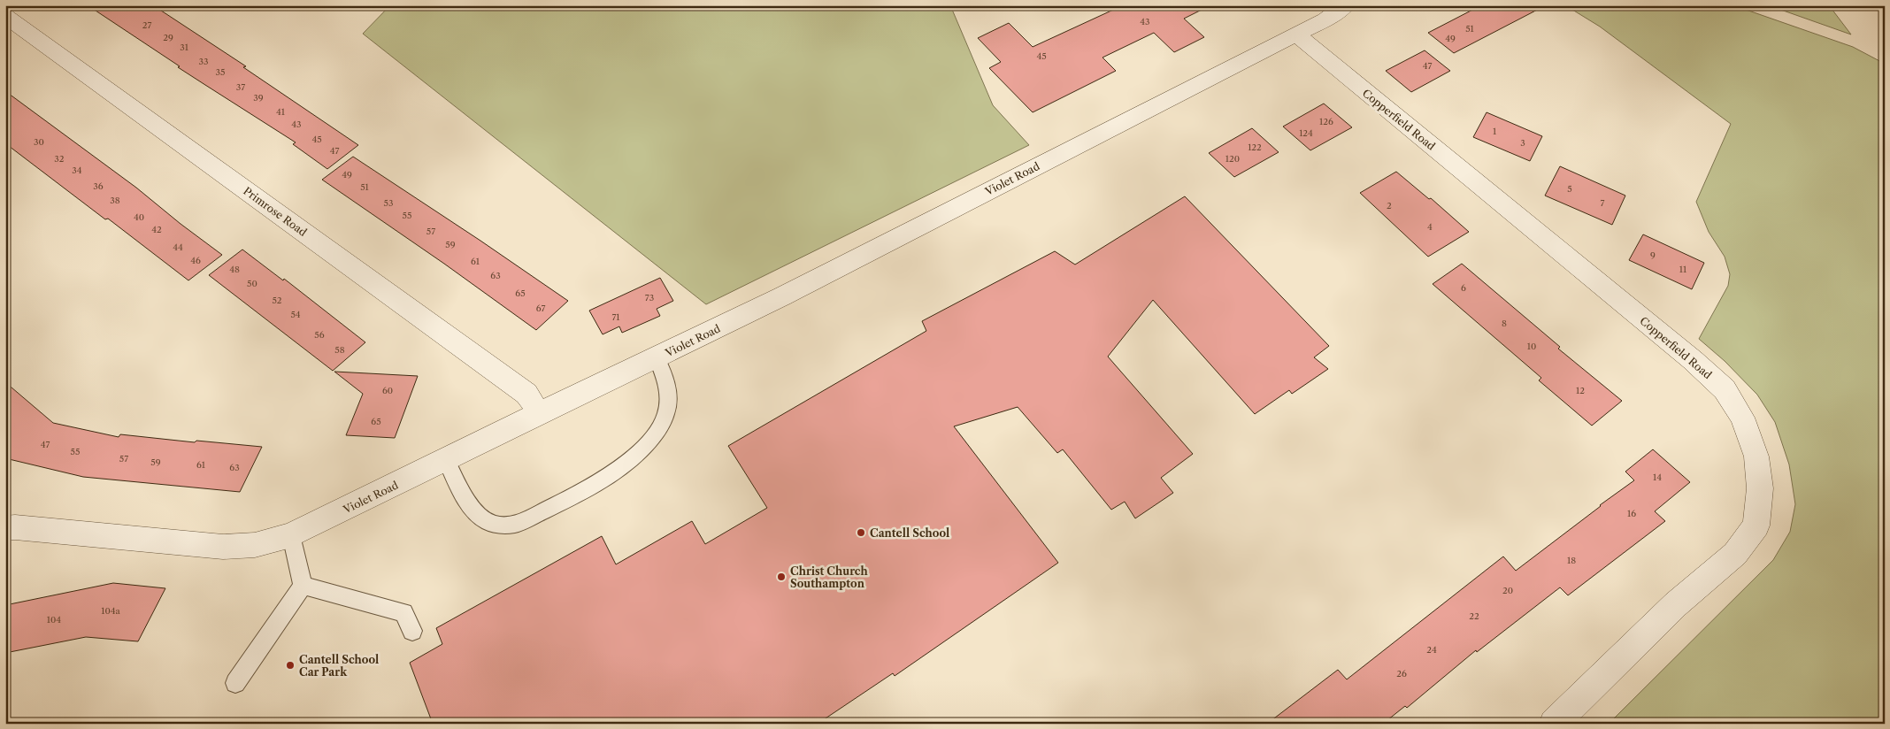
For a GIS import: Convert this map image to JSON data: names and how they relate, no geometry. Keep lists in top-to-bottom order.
{
  "streets": {
    "street": ["Copperfield Road", "Violet Road", "Primrose Road"]
  },
  "crossings": [
    ["Copperfield Road", "Violet Road"],
    ["Violet Road", "Primrose Road"]
  ],
  "places": ["Cantell School", "Christ Church Southampton", "Cantell School Car Park"],
  "house_numbers": [
    "43",
    "27",
    "51",
    "29",
    "49",
    "31",
    "45",
    "33",
    "47",
    "35",
    "37",
    "39",
    "41",
    "126",
    "43",
    "1",
    "124",
    "45",
    "30",
    "3",
    "122",
    "47",
    "32",
    "120",
    "34",
    "49",
    "36",
    "51",
    "5",
    "38",
    "53",
    "7",
    "2",
    "55",
    "40",
    "4",
    "42",
    "57",
    "59",
    "44",
    "9",
    "46",
    "61",
    "48",
    "11",
    "63",
    "50",
    "6",
    "65",
    "73",
    "52",
    "67",
    "54",
    "71",
    "8",
    "56",
    "10",
    "58",
    "60",
    "12",
    "65",
    "47",
    "55",
    "57",
    "59",
    "61",
    "63",
    "14",
    "16",
    "18",
    "20",
    "104a",
    "22",
    "104",
    "24",
    "26"
  ]
}
